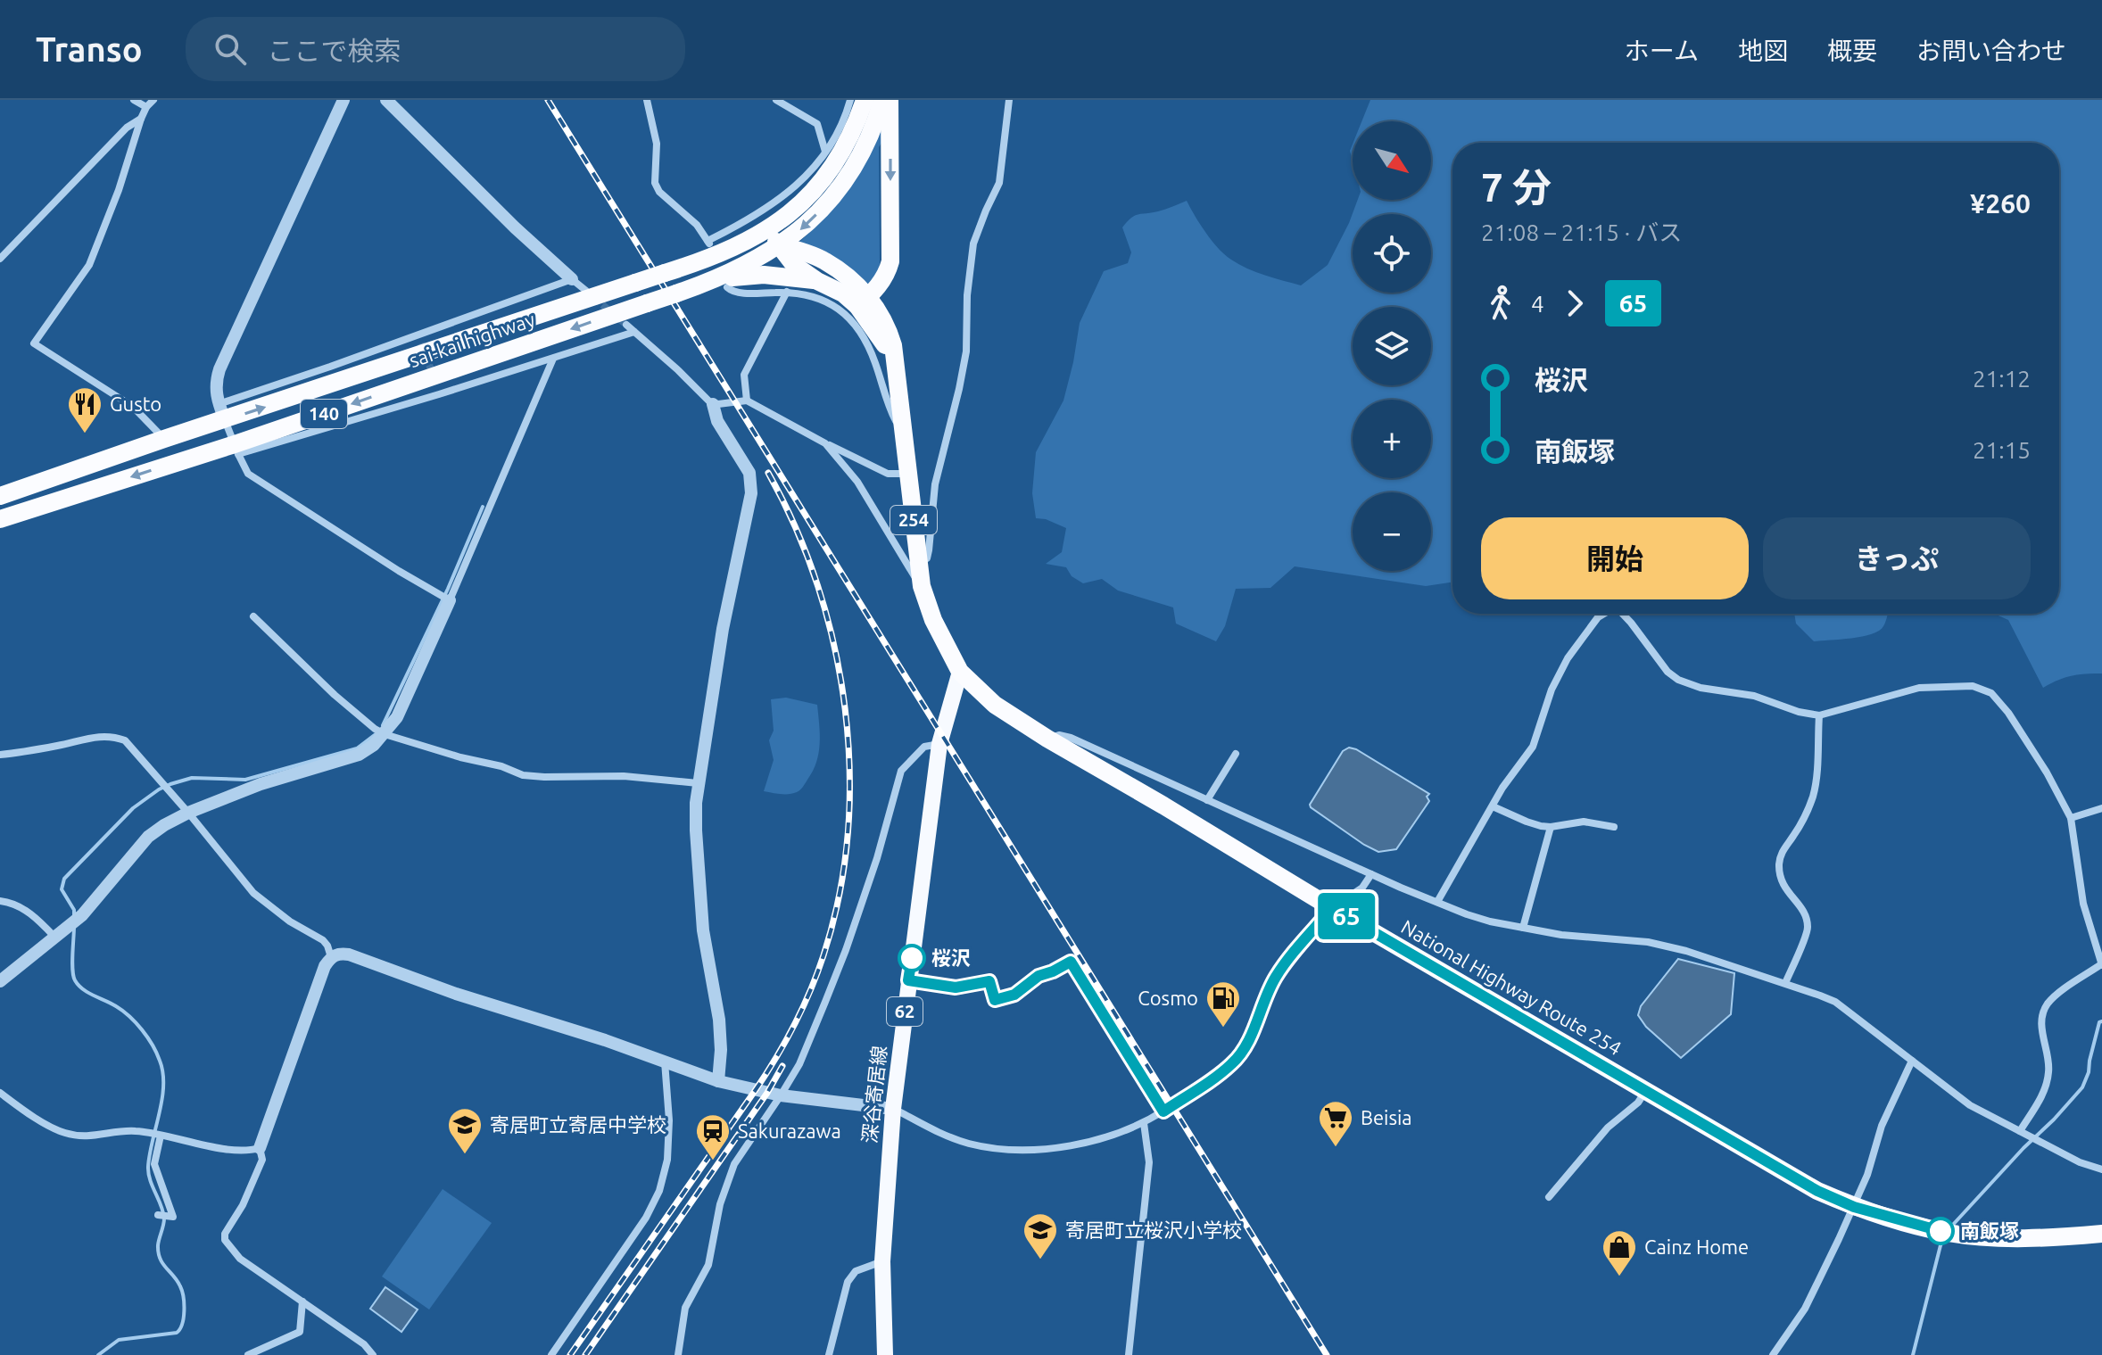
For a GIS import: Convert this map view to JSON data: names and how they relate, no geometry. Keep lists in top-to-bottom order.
{
  "streets": {
    "highway": [
      "sai-kai highway",
      "140",
      "254",
      "National Highway Route 254"
    ],
    "main road": ["62", "深谷寄居線"]
  },
  "crossings": [
    ["sai-kai highway", "National Highway Route 254"],
    ["National Highway Route 254", "深谷寄居線"]
  ],
  "places": {
    "restaurant": ["Gusto"],
    "other": ["桜沢", "南飯塚"],
    "fuel station": ["Cosmo"],
    "supermarket": ["Beisia"],
    "school or university": ["寄居町立寄居中学校", "寄居町立桜沢小学校"],
    "station": ["Sakurazawa"],
    "shop": ["Cainz Home"]
  },
  "lines": ["bus line 65"],
  "north": "bottom right",
  "page": {
    "header": "Transo",
    "search": "ここで検索",
    "nav": [
      "ホーム",
      "地図",
      "概要",
      "お問い合わせ"
    ],
    "on_map": "65",
    "map_buttons": ["+", "−"],
    "heading": ["7 分", "21:08 – 21:15 · バス", "¥260"],
    "legs": ["4", "65"],
    "list": [
      {
        "name": "桜沢",
        "value": "21:12"
      },
      {
        "name": "南飯塚",
        "value": "21:15"
      }
    ],
    "buttons": ["開始", "きっぷ"]
  }
}
